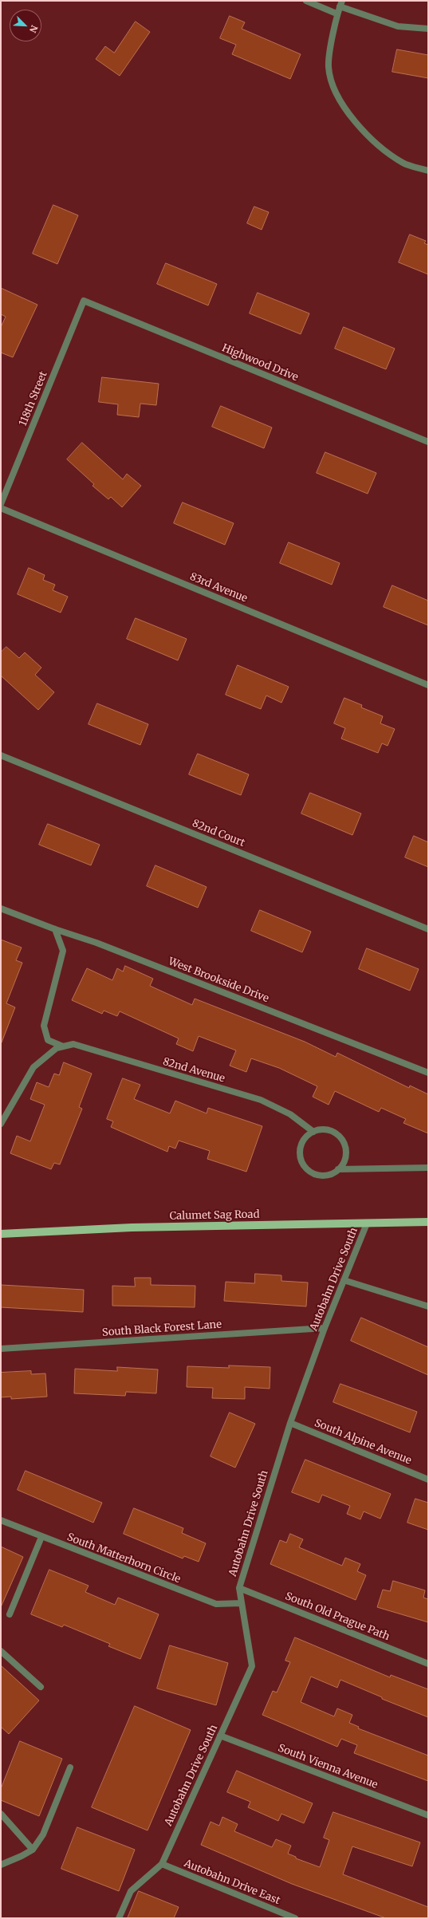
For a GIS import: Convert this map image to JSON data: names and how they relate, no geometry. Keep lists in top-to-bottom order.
{
  "streets": {
    "main road": ["Calumet Sag Road"],
    "street": [
      "Highwood Drive",
      "118th Street",
      "83rd Avenue",
      "82nd Court",
      "West Brookside Drive",
      "82nd Avenue",
      "Autobahn Drive South",
      "South Black Forest Lane",
      "South Alpine Avenue",
      "South Matterhorn Circle",
      "South Old Prague Path",
      "South Vienna Avenue",
      "Autobahn Drive East"
    ]
  },
  "crossings": [
    ["Highwood Drive", "118th Street"],
    ["Calumet Sag Road", "Autobahn Drive South"],
    ["Autobahn Drive South", "South Black Forest Lane"],
    ["Autobahn Drive South", "South Alpine Avenue"],
    ["Autobahn Drive South", "South Matterhorn Circle"],
    ["Autobahn Drive South", "South Old Prague Path"],
    ["Autobahn Drive South", "South Vienna Avenue"],
    ["Autobahn Drive South", "Autobahn Drive East"]
  ],
  "north": "bottom right"
}
